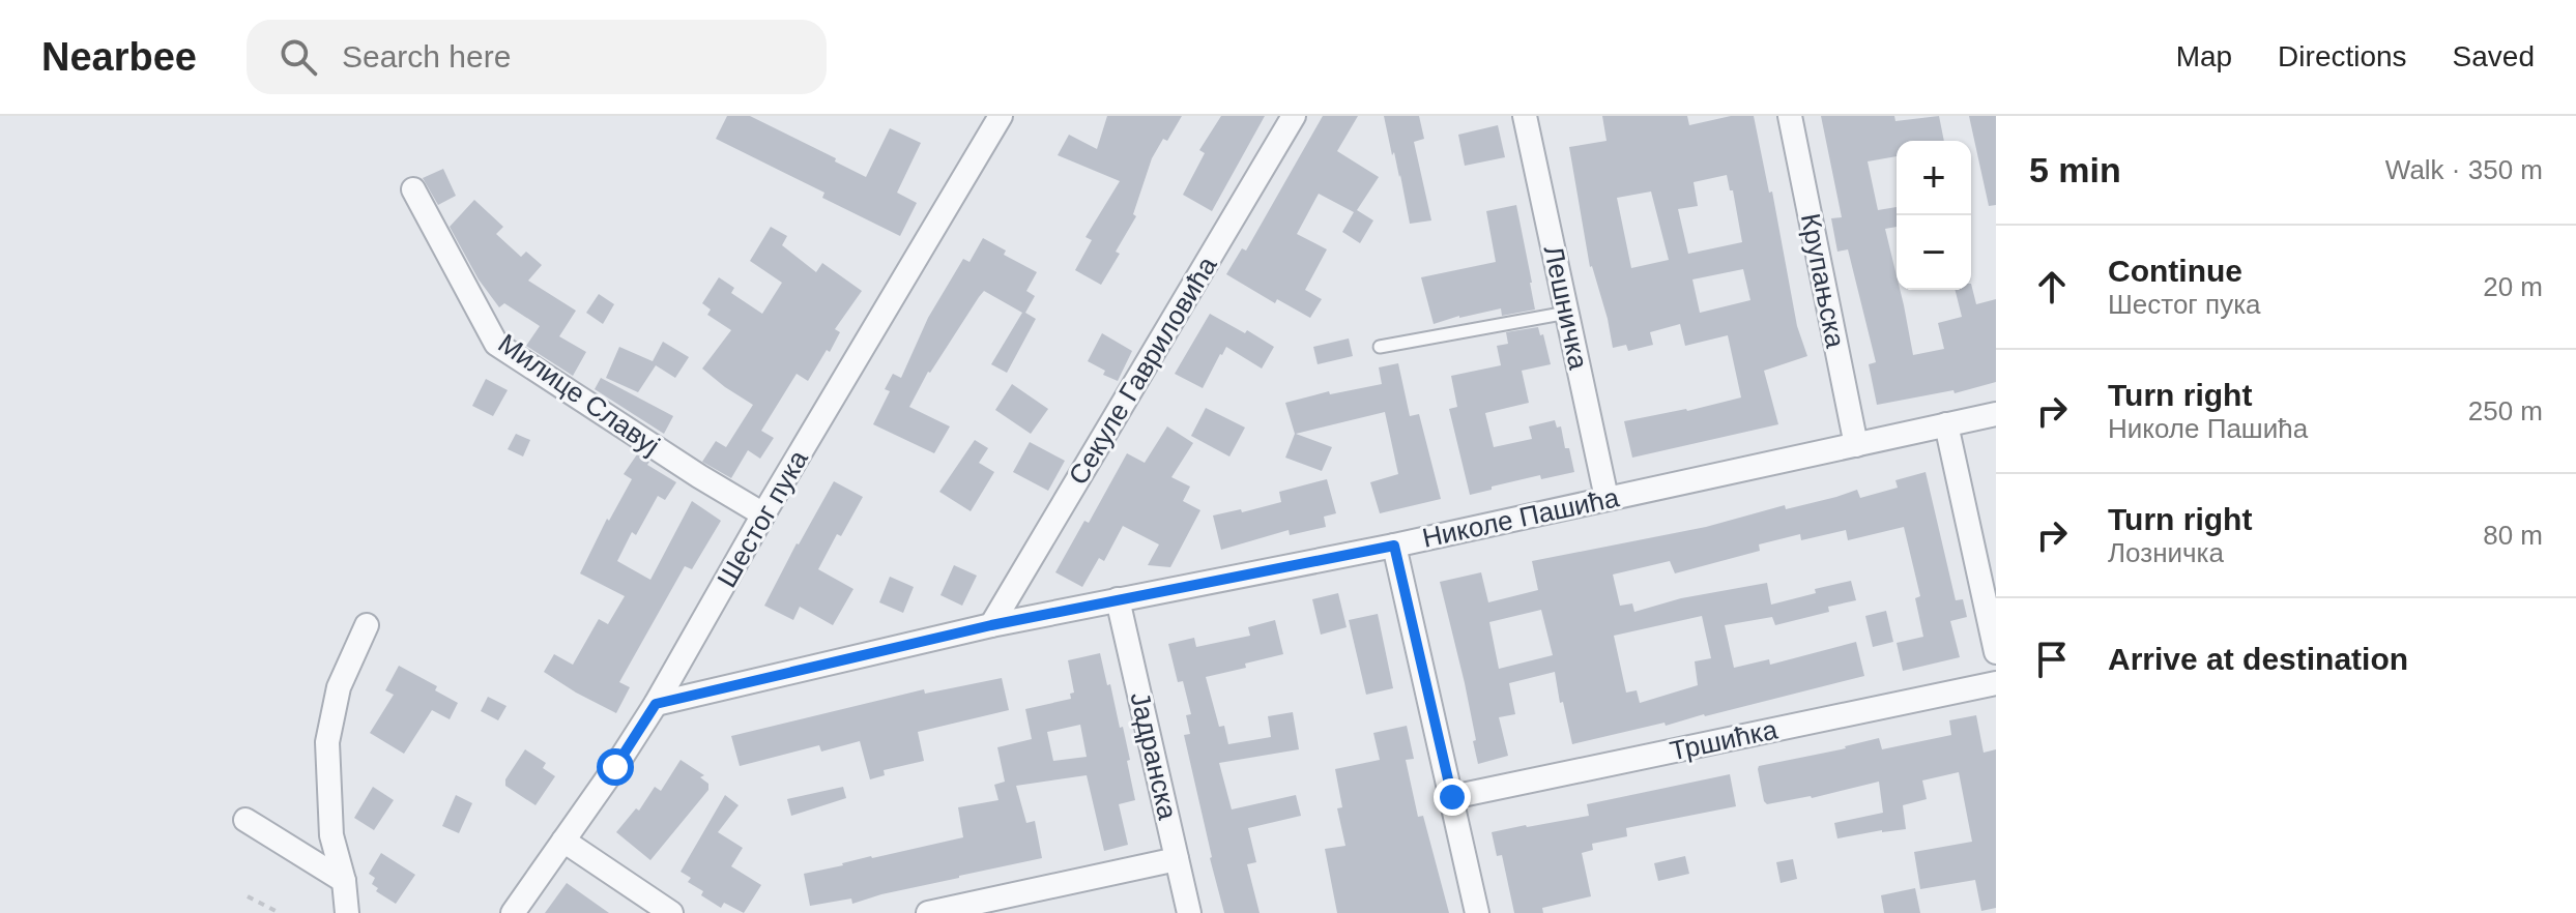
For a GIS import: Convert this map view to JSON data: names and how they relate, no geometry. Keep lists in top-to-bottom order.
{
  "streets": {
    "street": [
      "Крупањска",
      "Лешничка",
      "Секуле Гавриловића",
      "Милице Славуј",
      "Николе Пашића",
      "Шестог пука",
      "Тршићка",
      "Јадранска"
    ]
  },
  "crossings": [
    ["Крупањска", "Николе Пашића"],
    ["Лешничка", "Николе Пашића"],
    ["Секуле Гавриловића", "Николе Пашића"],
    ["Милице Славуј", "Шестог пука"],
    ["Николе Пашића", "Шестог пука"],
    ["Николе Пашића", "Јадранска"]
  ],
  "page": {
    "header": "Nearbee",
    "search": "Search here",
    "nav": ["Map", "Directions", "Saved"],
    "heading": ["5 min", "Walk · 350 m"],
    "map_buttons": ["+", "−"],
    "list": [
      ["Continue", "Шестог пука", "20 m"],
      ["Turn right", "Николе Пашића", "250 m"],
      ["Turn right", "Лозничка", "80 m"],
      "Arrive at destination"
    ]
  }
}
